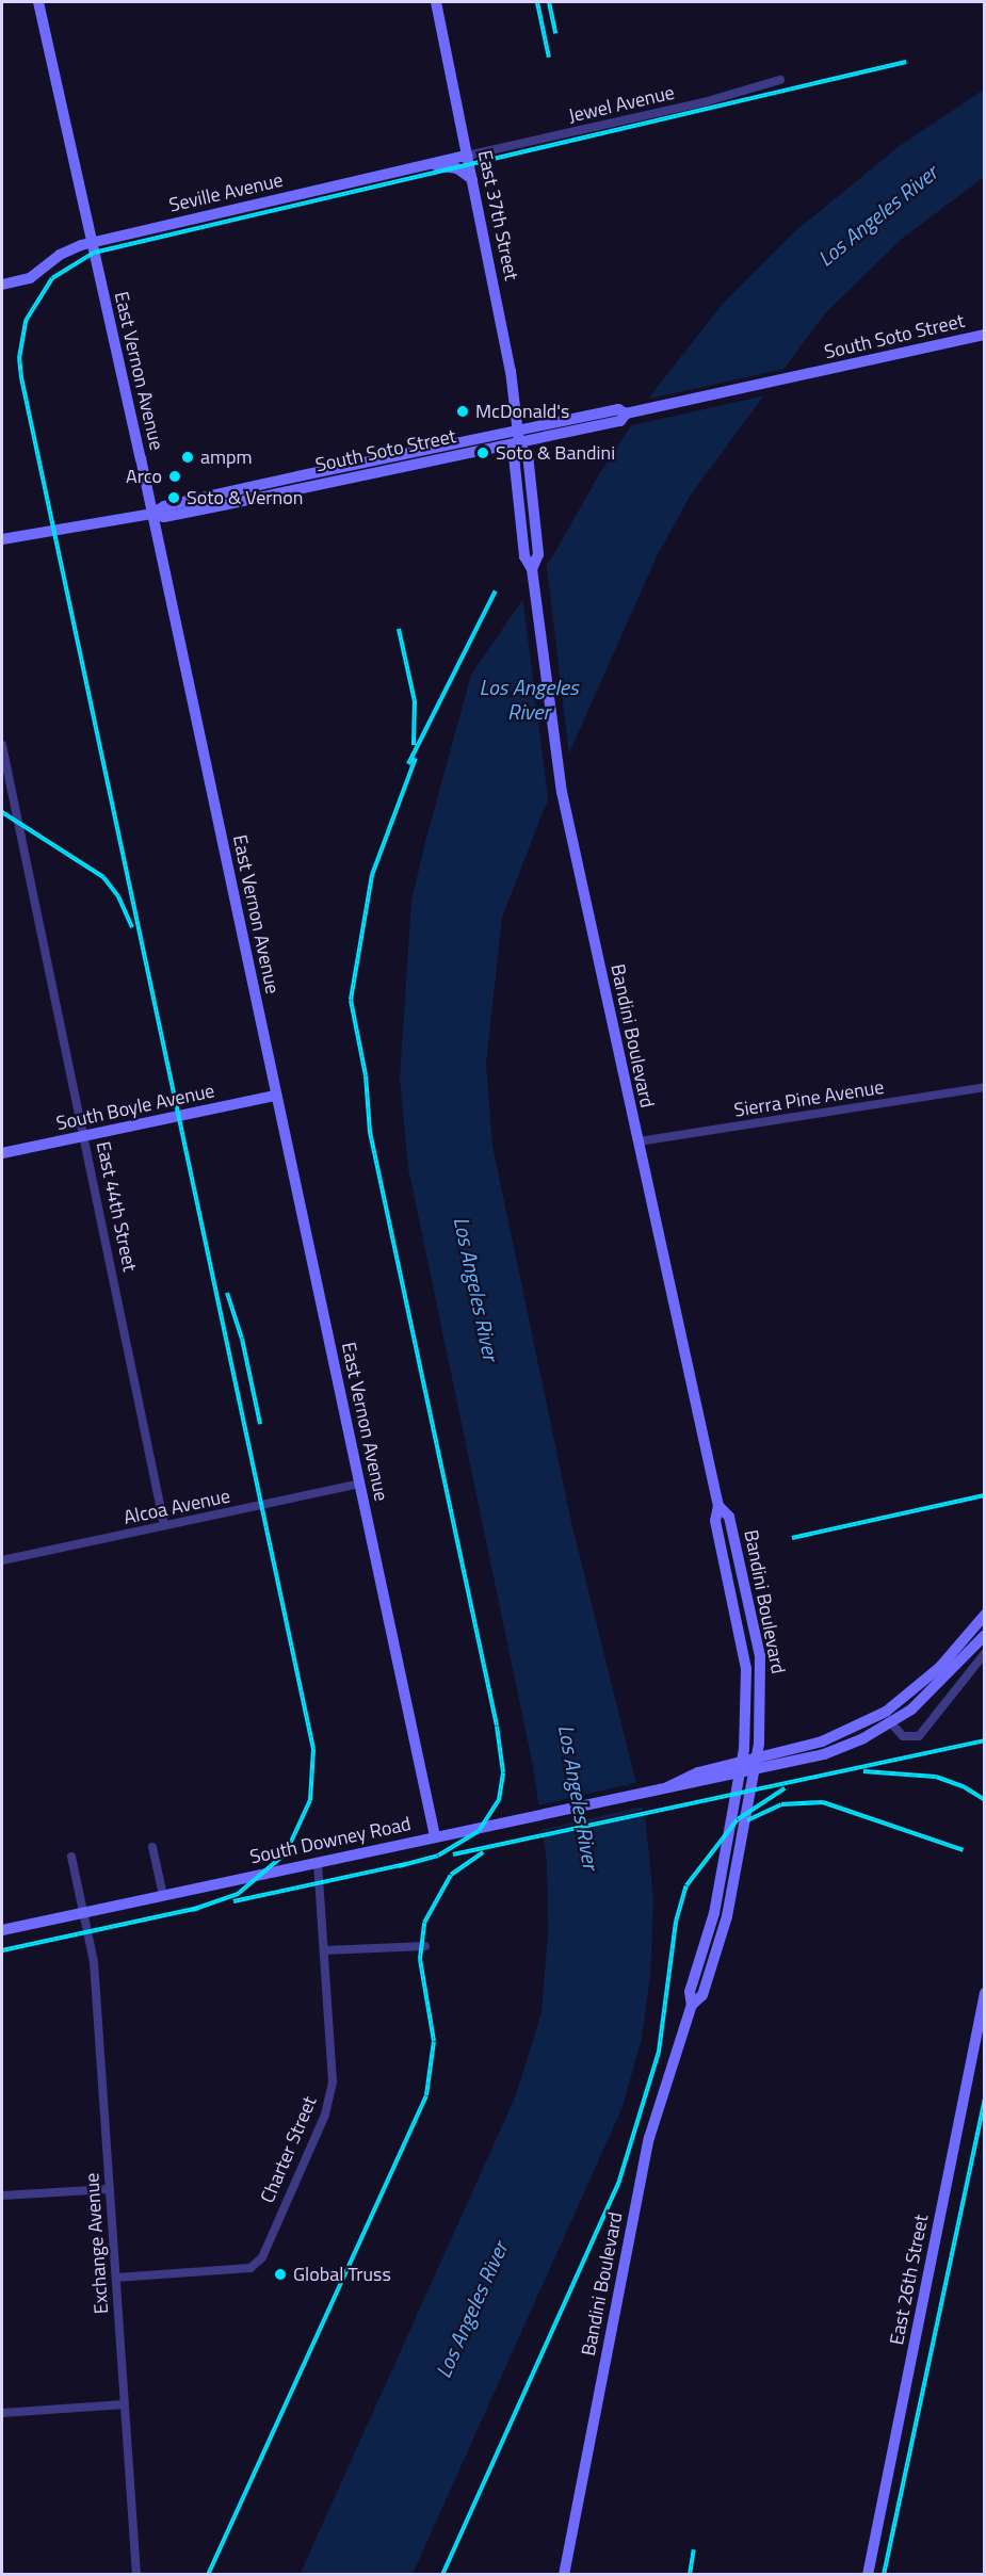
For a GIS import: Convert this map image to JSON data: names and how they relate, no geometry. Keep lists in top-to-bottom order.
{
  "streets": {
    "main road": [
      "Seville Avenue",
      "East 37th Street",
      "South Soto Street",
      "East Vernon Avenue",
      "Bandini Boulevard",
      "South Boyle Avenue",
      "South Downey Road",
      "East 26th Street"
    ],
    "street": [
      "Jewel Avenue",
      "Sierra Pine Avenue",
      "East 44th Street",
      "Alcoa Avenue",
      "Charter Street",
      "Exchange Avenue"
    ]
  },
  "crossings": [
    ["Jewel Avenue", "Seville Avenue"],
    ["Jewel Avenue", "East 37th Street"],
    ["Seville Avenue", "East 37th Street"],
    ["Seville Avenue", "East Vernon Avenue"],
    ["East 37th Street", "South Soto Street"],
    ["East 37th Street", "Bandini Boulevard"],
    ["South Soto Street", "East Vernon Avenue"],
    ["South Soto Street", "Bandini Boulevard"],
    ["East Vernon Avenue", "South Boyle Avenue"],
    ["East Vernon Avenue", "Alcoa Avenue"],
    ["East Vernon Avenue", "South Downey Road"],
    ["Bandini Boulevard", "Sierra Pine Avenue"],
    ["Bandini Boulevard", "South Downey Road"],
    ["South Boyle Avenue", "East 44th Street"],
    ["East 44th Street", "Alcoa Avenue"],
    ["South Downey Road", "Charter Street"],
    ["South Downey Road", "Exchange Avenue"],
    ["Charter Street", "Exchange Avenue"]
  ],
  "water": ["Los Angeles River"],
  "places": [
    "McDonald's",
    "Soto & Bandini",
    "ampm",
    "Arco",
    "Soto & Vernon",
    "Global Truss"
  ]
}
